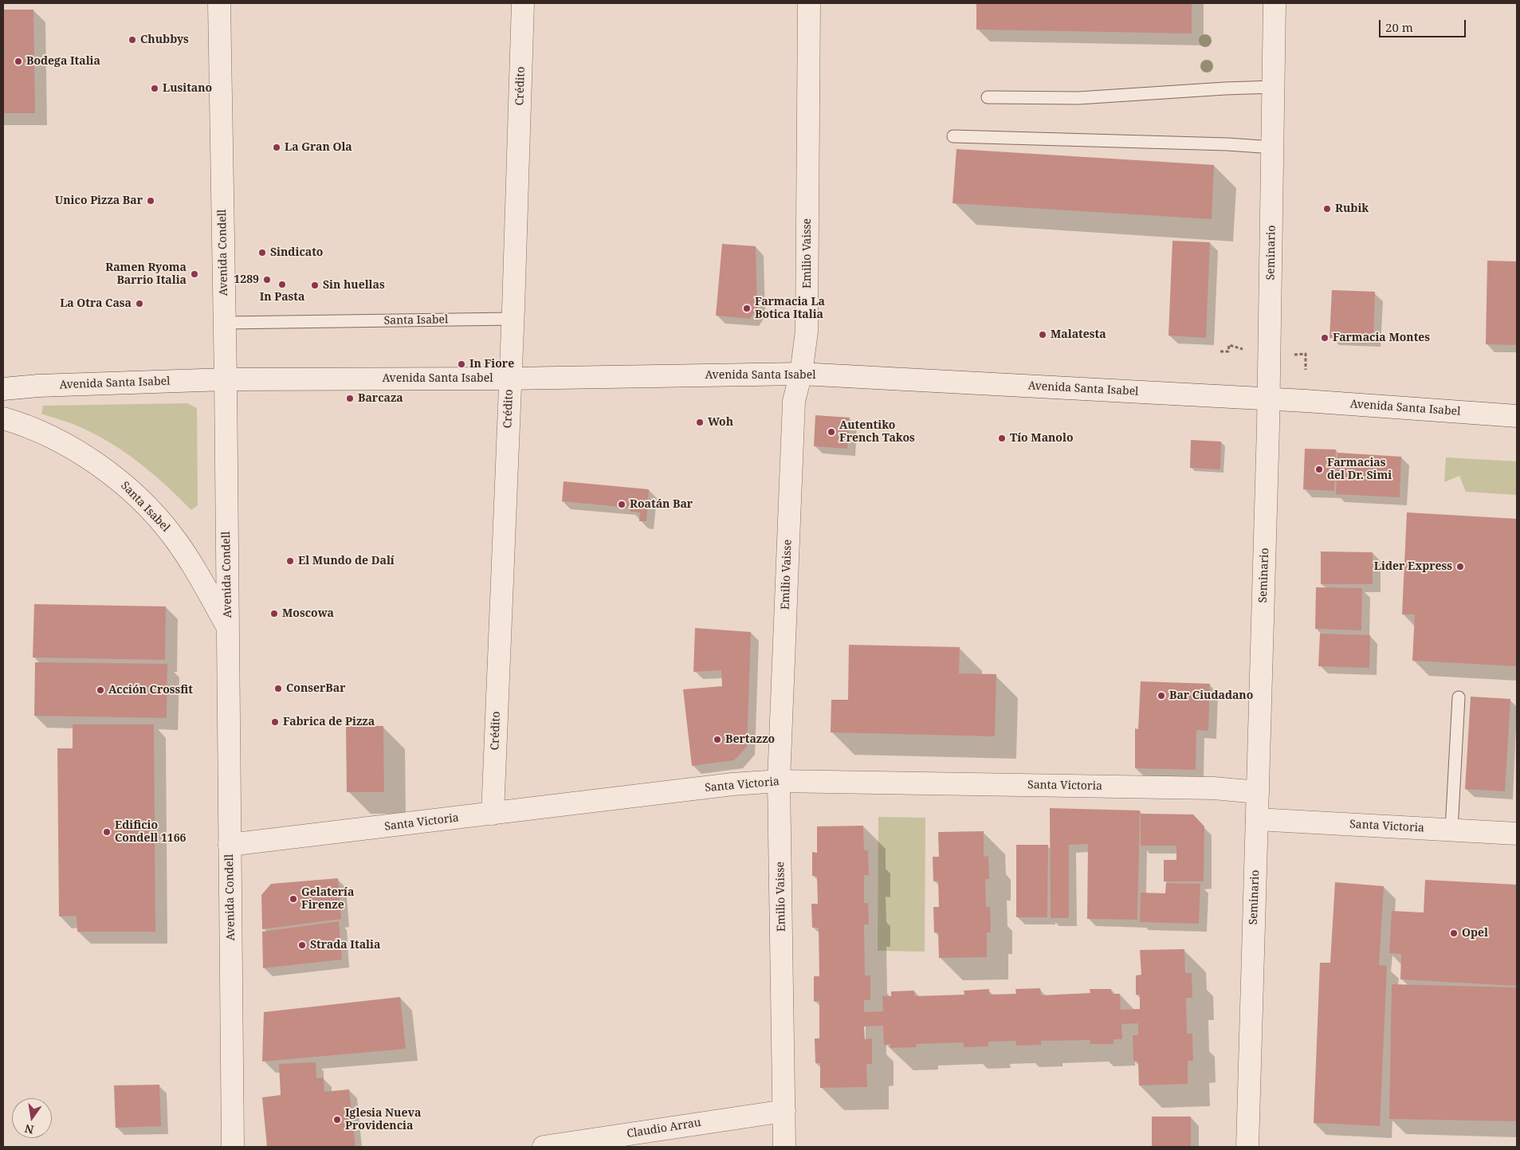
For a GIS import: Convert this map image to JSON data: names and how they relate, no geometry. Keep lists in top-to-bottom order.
{
  "streets": {
    "street": [
      "Crédito",
      "Avenida Condell",
      "Seminario",
      "Emilio Vaisse",
      "Santa Isabel",
      "Avenida Santa Isabel",
      "Santa Victoria",
      "Claudio Arrau"
    ]
  },
  "crossings": [
    ["Crédito", "Santa Isabel"],
    ["Crédito", "Avenida Santa Isabel"],
    ["Crédito", "Santa Victoria"],
    ["Avenida Condell", "Santa Isabel"],
    ["Avenida Condell", "Avenida Santa Isabel"],
    ["Avenida Condell", "Santa Victoria"],
    ["Seminario", "Avenida Santa Isabel"],
    ["Seminario", "Santa Victoria"],
    ["Emilio Vaisse", "Avenida Santa Isabel"],
    ["Emilio Vaisse", "Santa Victoria"],
    ["Emilio Vaisse", "Claudio Arrau"]
  ],
  "places": [
    "Chubbys",
    "Bodega Italia",
    "Lusitano",
    "La Gran Ola",
    "Unico Pizza Bar",
    "Rubik",
    "Sindicato",
    "Ramen Ryoma Barrio Italia",
    "1289",
    "In Pasta",
    "Sin huellas",
    "La Otra Casa",
    "Farmacia La Botica Italia",
    "Malatesta",
    "Farmacia Montes",
    "In Fiore",
    "Barcaza",
    "Woh",
    "Autentiko French Takos",
    "Tío Manolo",
    "Farmacias del Dr. Simi",
    "Roatán Bar",
    "El Mundo de Dalí",
    "Lider Express",
    "Moscowa",
    "ConserBar",
    "Acción Crossfit",
    "Bar Ciudadano",
    "Fabrica de Pizza",
    "Bertazzo",
    "Edificio Condell 1166",
    "Gelatería Firenze",
    "Opel",
    "Strada Italia",
    "Iglesia Nueva Providencia"
  ],
  "scale_bar": "20 m",
  "north": "bottom"
}
